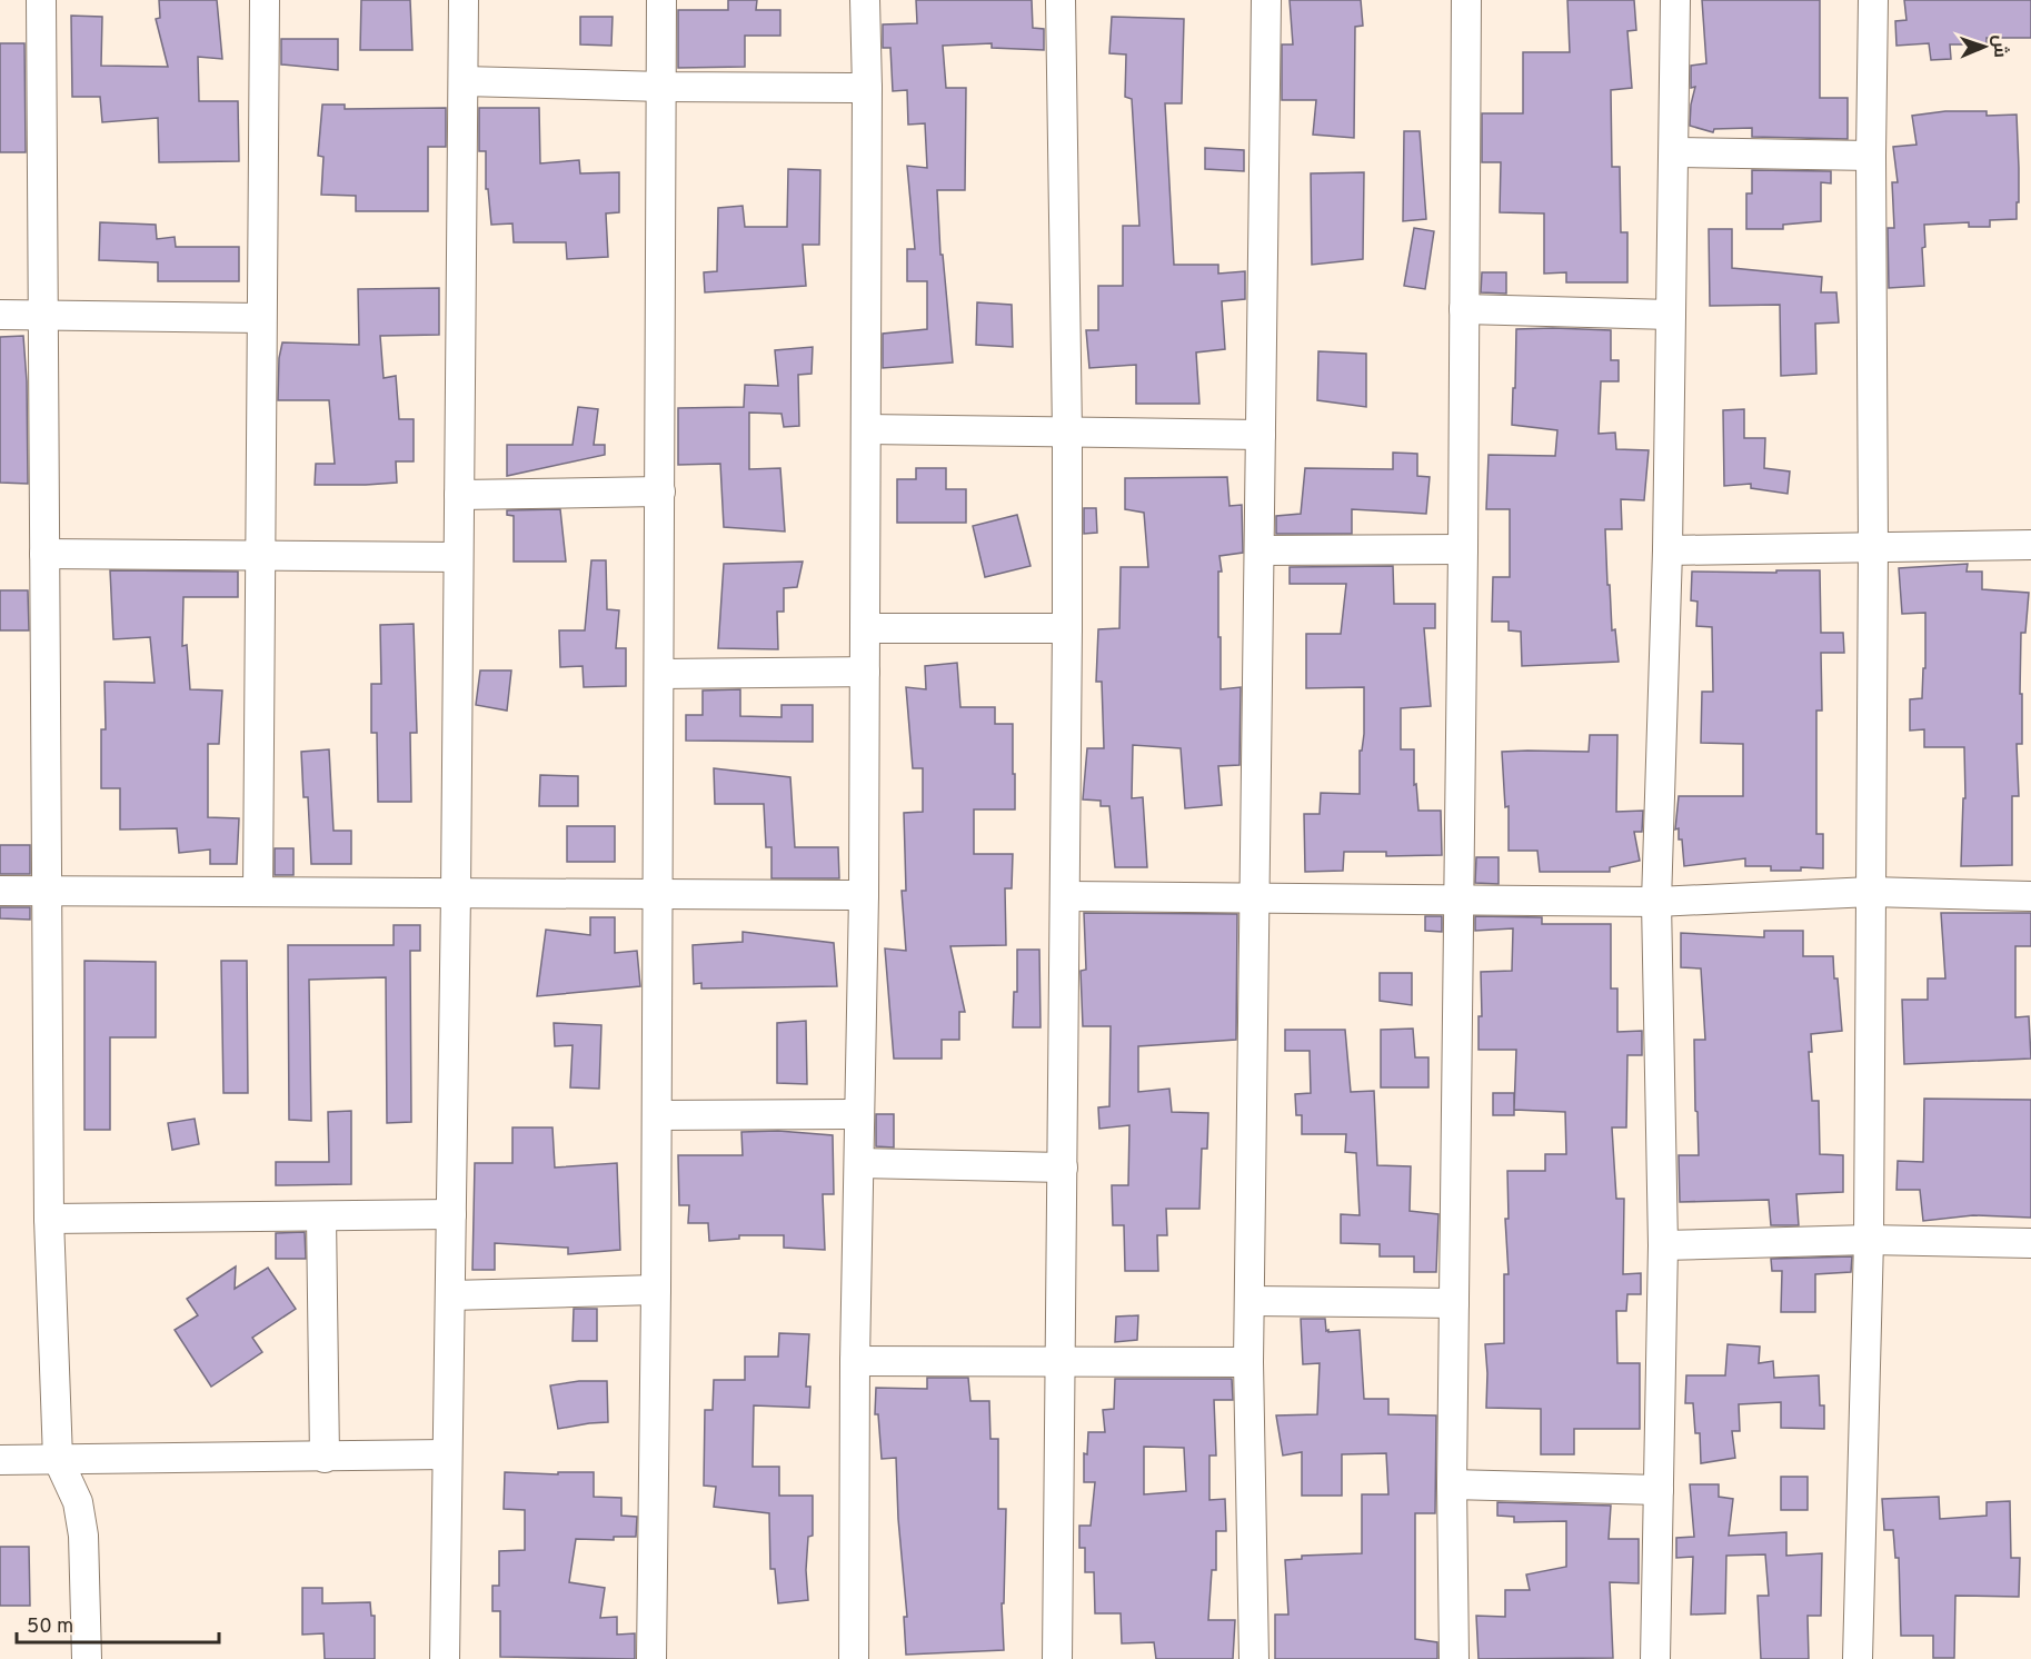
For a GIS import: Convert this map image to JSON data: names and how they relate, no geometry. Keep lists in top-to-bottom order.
{
  "scale_bar": "50 m",
  "north": "right"
}
